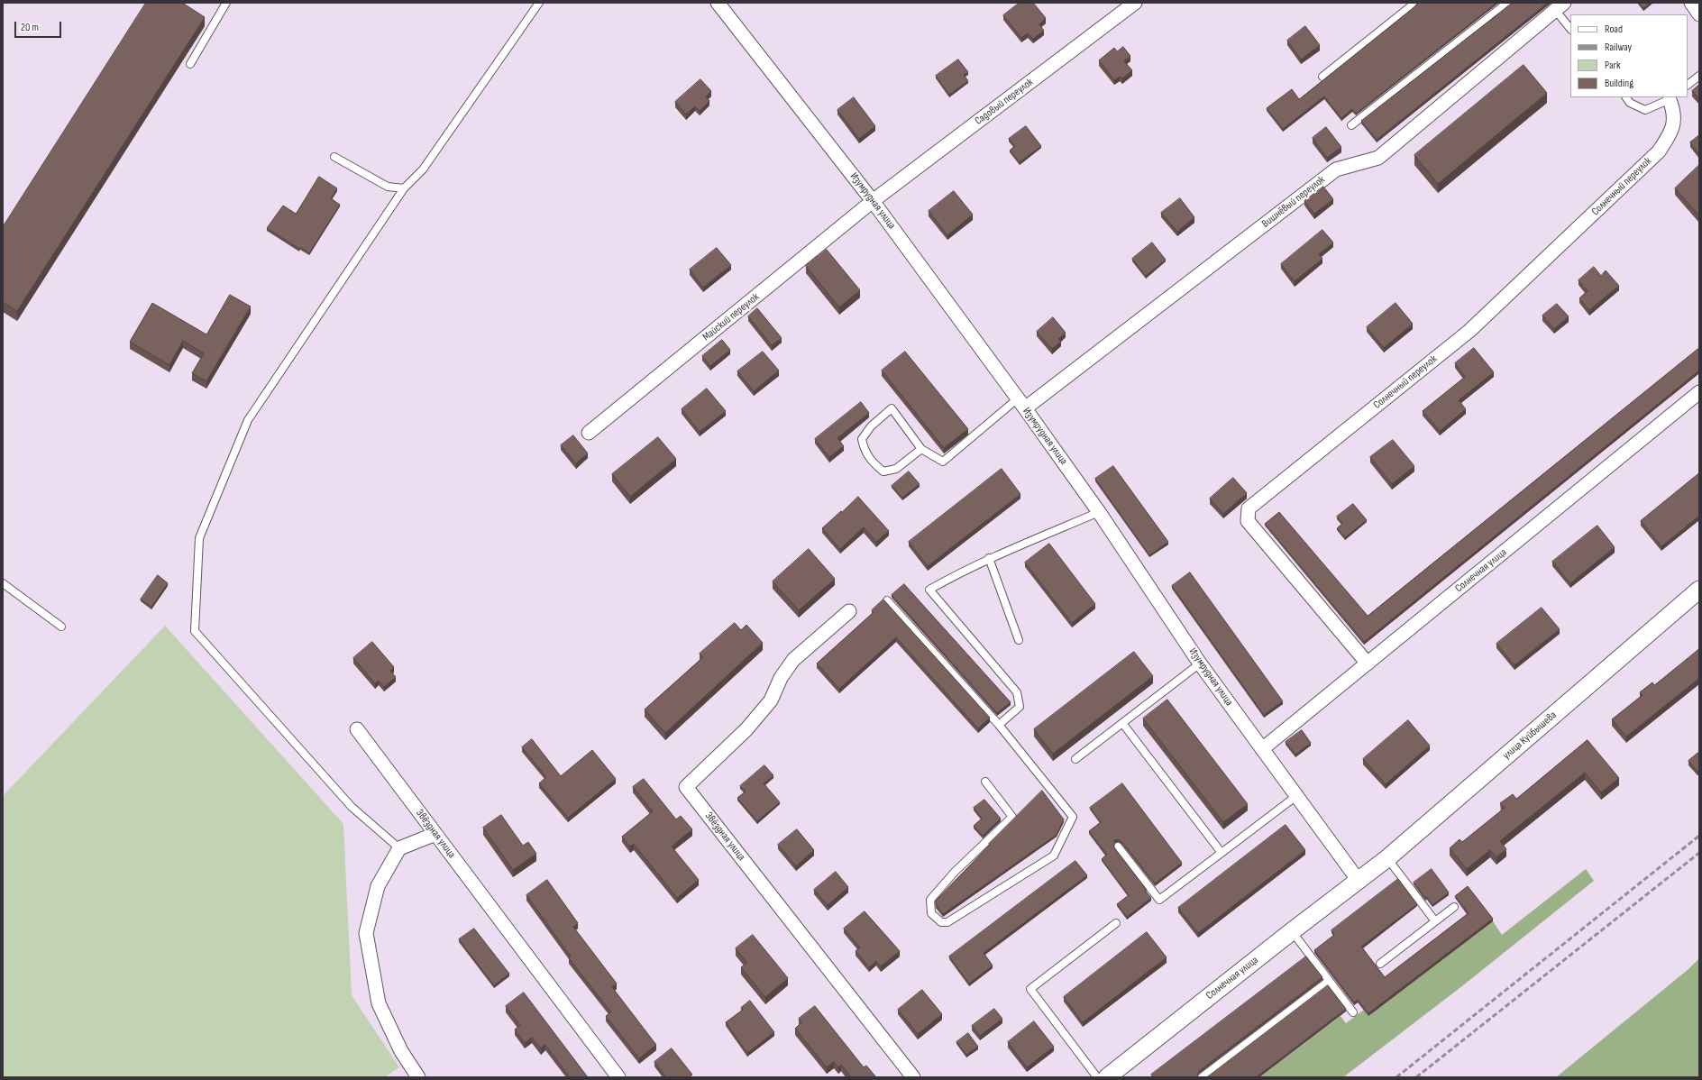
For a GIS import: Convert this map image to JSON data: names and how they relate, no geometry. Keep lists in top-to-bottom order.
{
  "streets": {
    "street": [
      "Садовый переулок",
      "Солнечный переулок",
      "Изумрудная улица",
      "Вишнёвый переулок",
      "Майский переулок",
      "Солнечная улица",
      "улица Куйбышева",
      "Звёздная улица"
    ]
  },
  "crossings": [
    ["Садовый переулок", "Изумрудная улица"],
    ["Садовый переулок", "Майский переулок"],
    ["Солнечный переулок", "Солнечная улица"],
    ["Изумрудная улица", "Вишнёвый переулок"],
    ["Изумрудная улица", "Майский переулок"],
    ["Изумрудная улица", "Солнечная улица"],
    ["Изумрудная улица", "улица Куйбышева"],
    ["Солнечная улица", "улица Куйбышева"]
  ],
  "legend": [
    "Road",
    "Railway",
    "Park",
    "Building"
  ],
  "scale_bar": "20 m"
}
